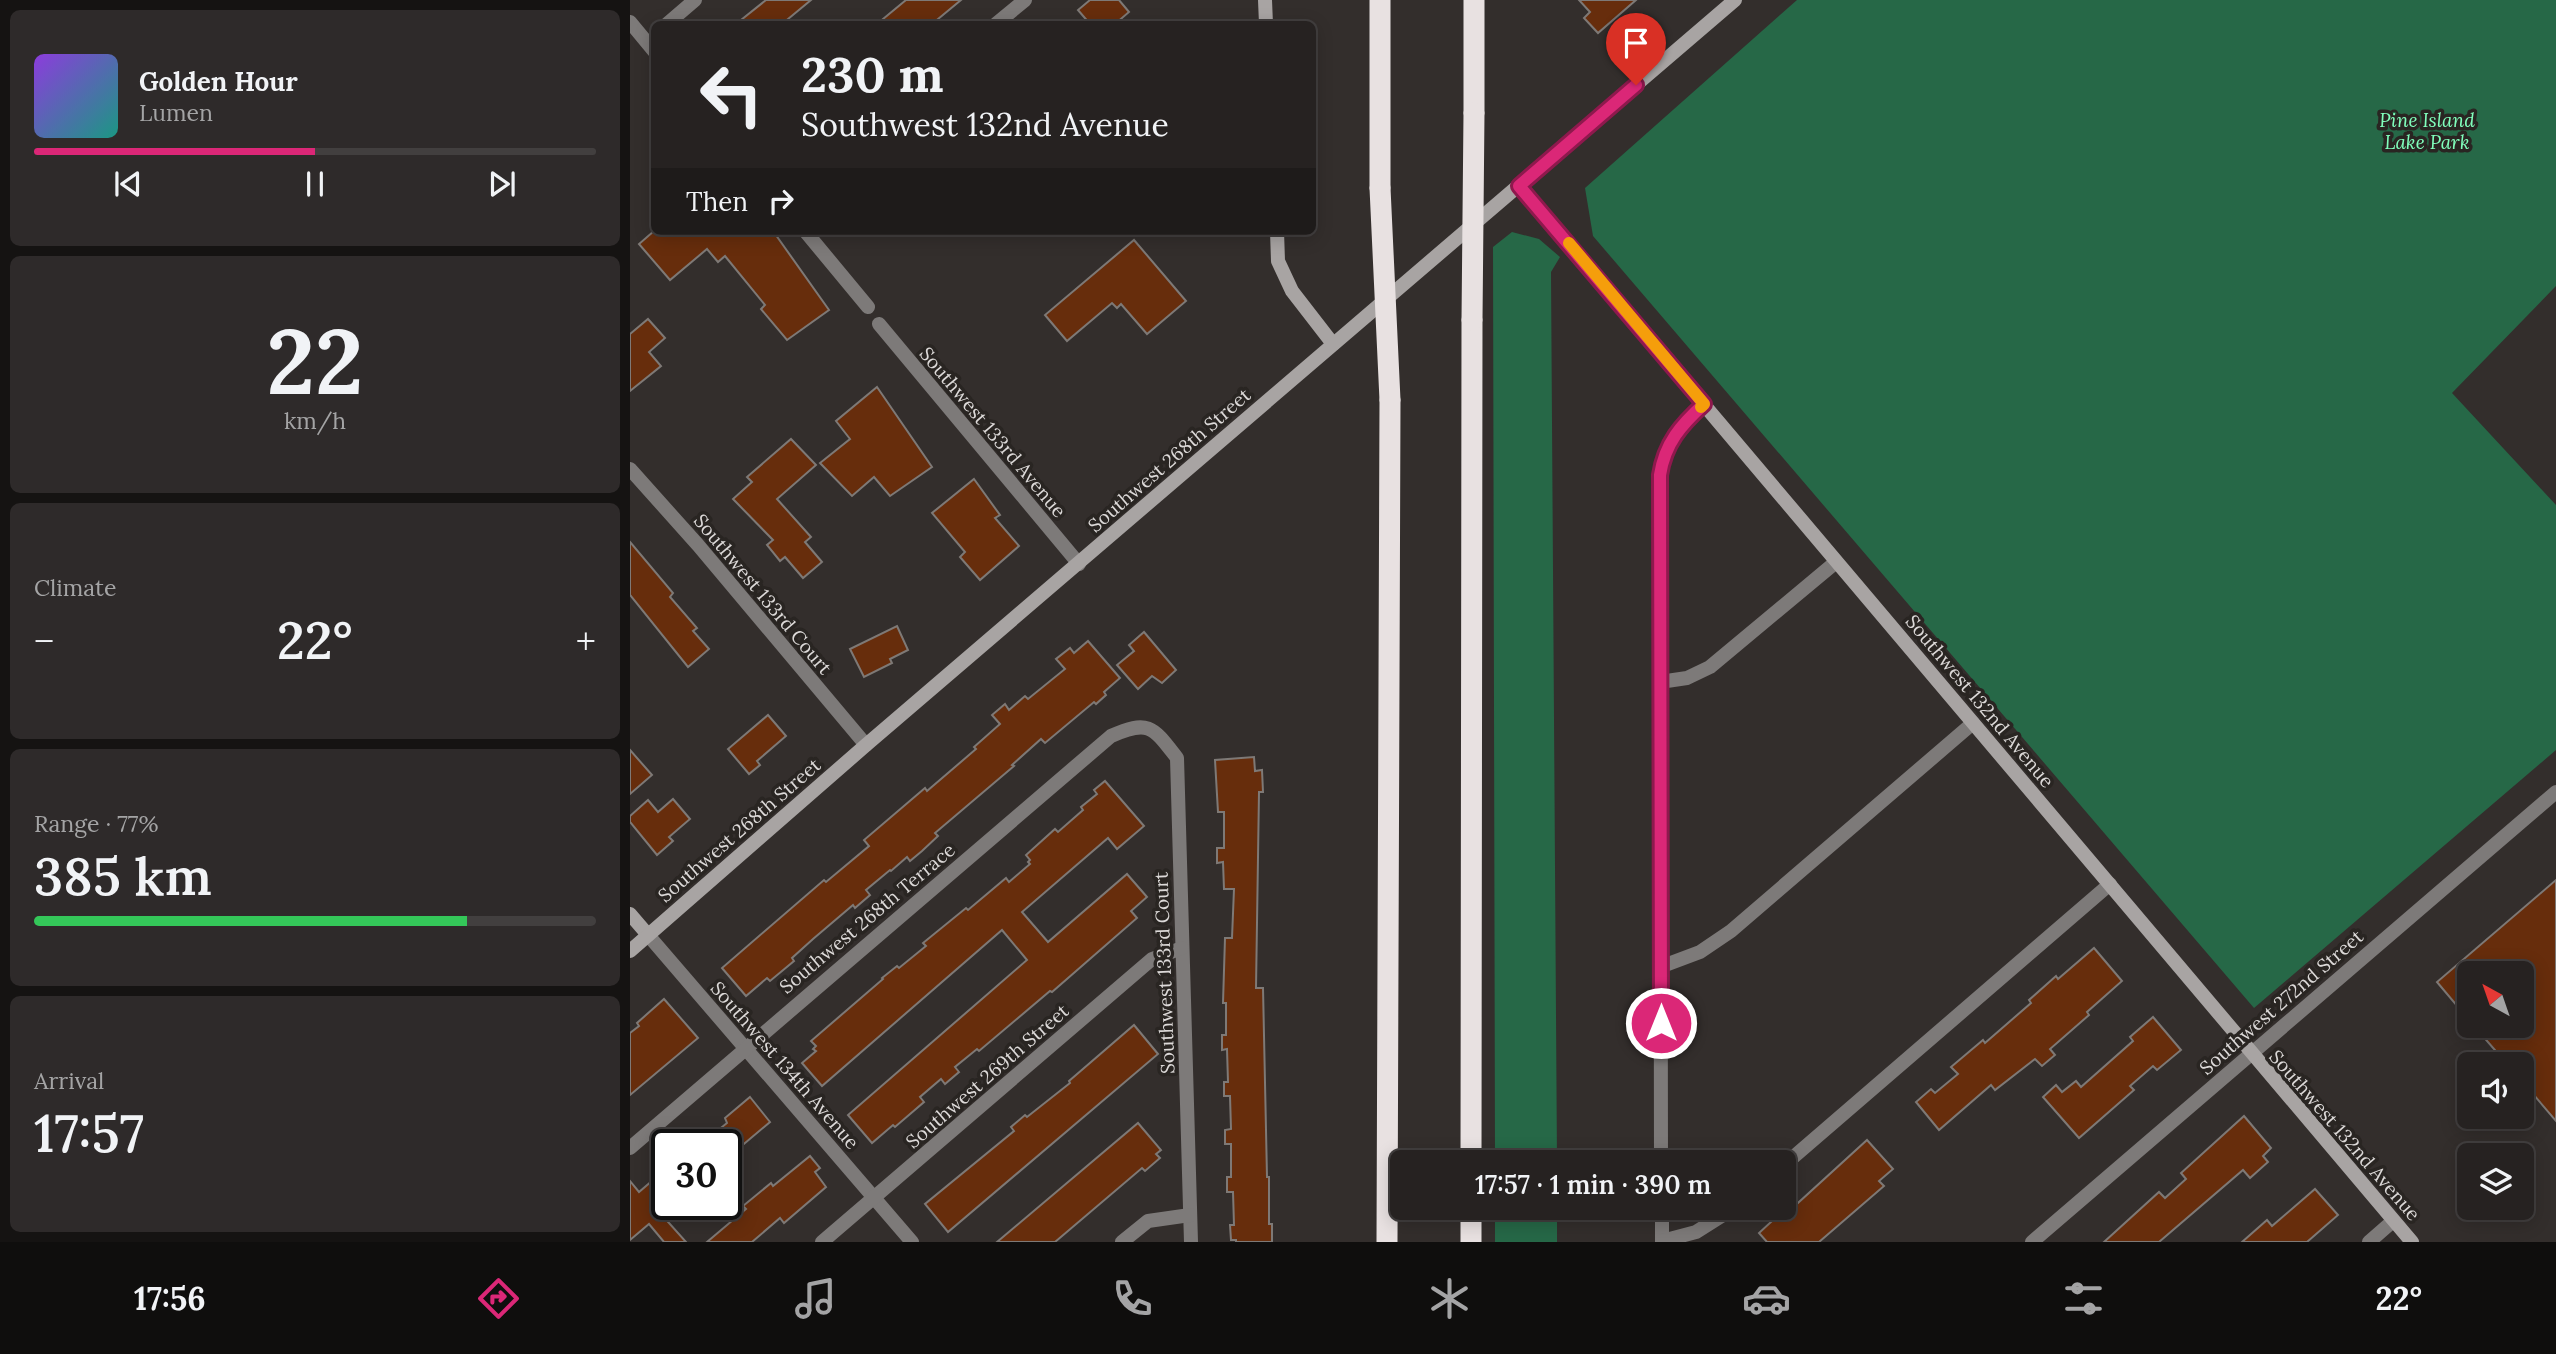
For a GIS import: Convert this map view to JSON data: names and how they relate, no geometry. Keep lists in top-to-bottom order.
{
  "streets": {
    "street": [
      "Southwest 133rd Avenue",
      "Southwest 268th Street",
      "Southwest 133rd Court",
      "Southwest 132nd Avenue",
      "Southwest 268th Terrace",
      "Southwest 272nd Street",
      "Southwest 134th Avenue",
      "Southwest 269th Street"
    ]
  },
  "crossings": [
    ["Southwest 133rd Avenue", "Southwest 268th Street"],
    ["Southwest 268th Street", "Southwest 133rd Court"],
    ["Southwest 268th Street", "Southwest 132nd Avenue"],
    ["Southwest 268th Street", "Southwest 134th Avenue"],
    ["Southwest 133rd Court", "Southwest 268th Terrace"],
    ["Southwest 133rd Court", "Southwest 269th Street"],
    ["Southwest 132nd Avenue", "Southwest 272nd Street"],
    ["Southwest 268th Terrace", "Southwest 134th Avenue"],
    ["Southwest 134th Avenue", "Southwest 269th Street"]
  ],
  "parks": ["Pine Island Lake Park"],
  "north": "top left",
  "page": {
    "turn": ["230 m", "Southwest 132nd Avenue"],
    "song": ["Golden Hour", "Lumen"],
    "then": "Then",
    "tile": [
      ["22", "km/h"],
      "Climate",
      ["Range · 77%", "385 km"],
      ["Arrival", "17:57"]
    ],
    "heat": ["−", "22°", "+"],
    "limit": "30",
    "trip": "17:57 · 1 min · 390 m",
    "tabs": ["17:56", "22°"]
  }
}
